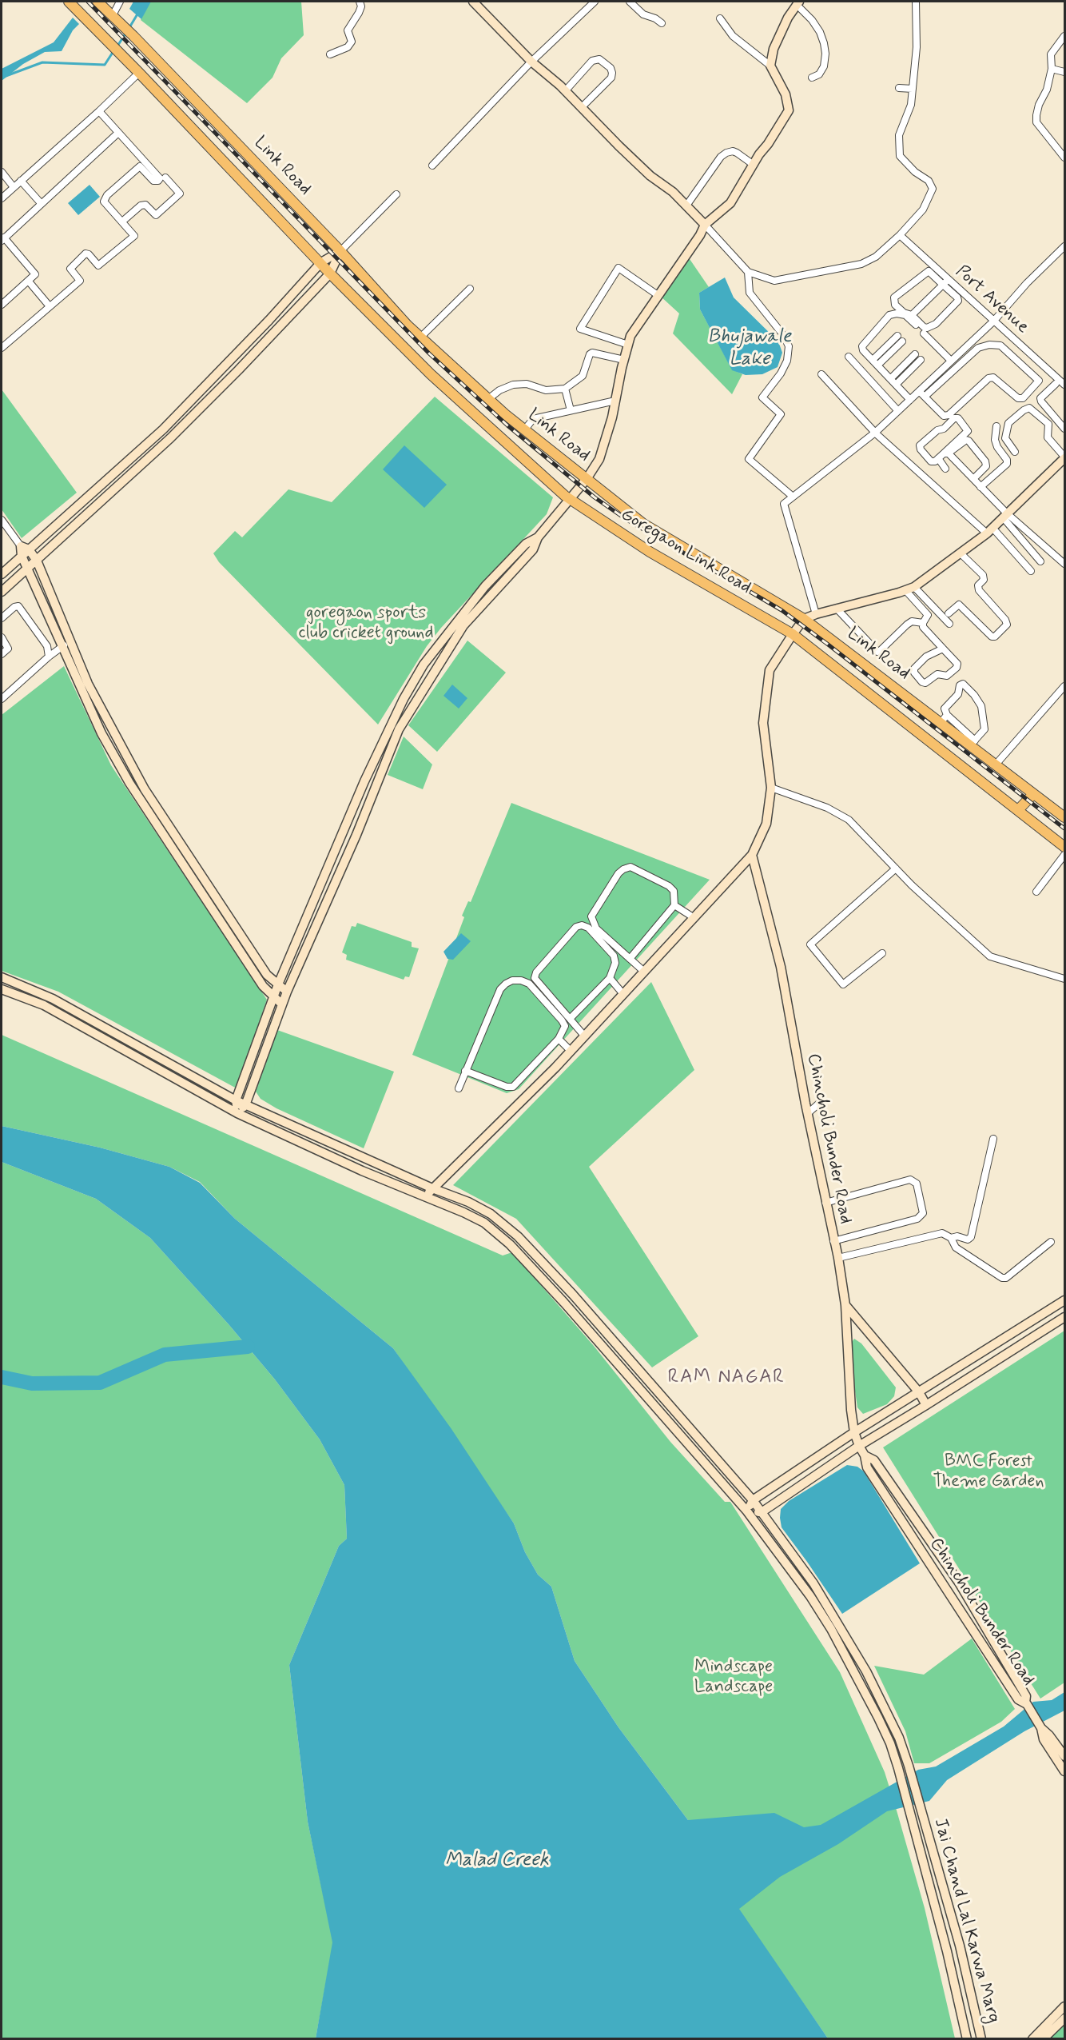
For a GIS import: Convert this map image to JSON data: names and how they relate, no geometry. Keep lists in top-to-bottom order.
{
  "streets": {
    "main road": ["Link Road", "Goregaon Link Road"],
    "street": ["Port Avenue", "Chincholi Bunder Road", "Jai Chand Lal Karwa Marg"]
  },
  "crossings": [
    ["Link Road", "Goregaon Link Road"]
  ],
  "districts": ["RAM NAGAR"],
  "water": ["Bhujawale Lake", "Malad Creek"],
  "parks": ["goregaon sports club cricket ground", "BMC Forest Theme Garden", "Mindscape Landscape"]
}
